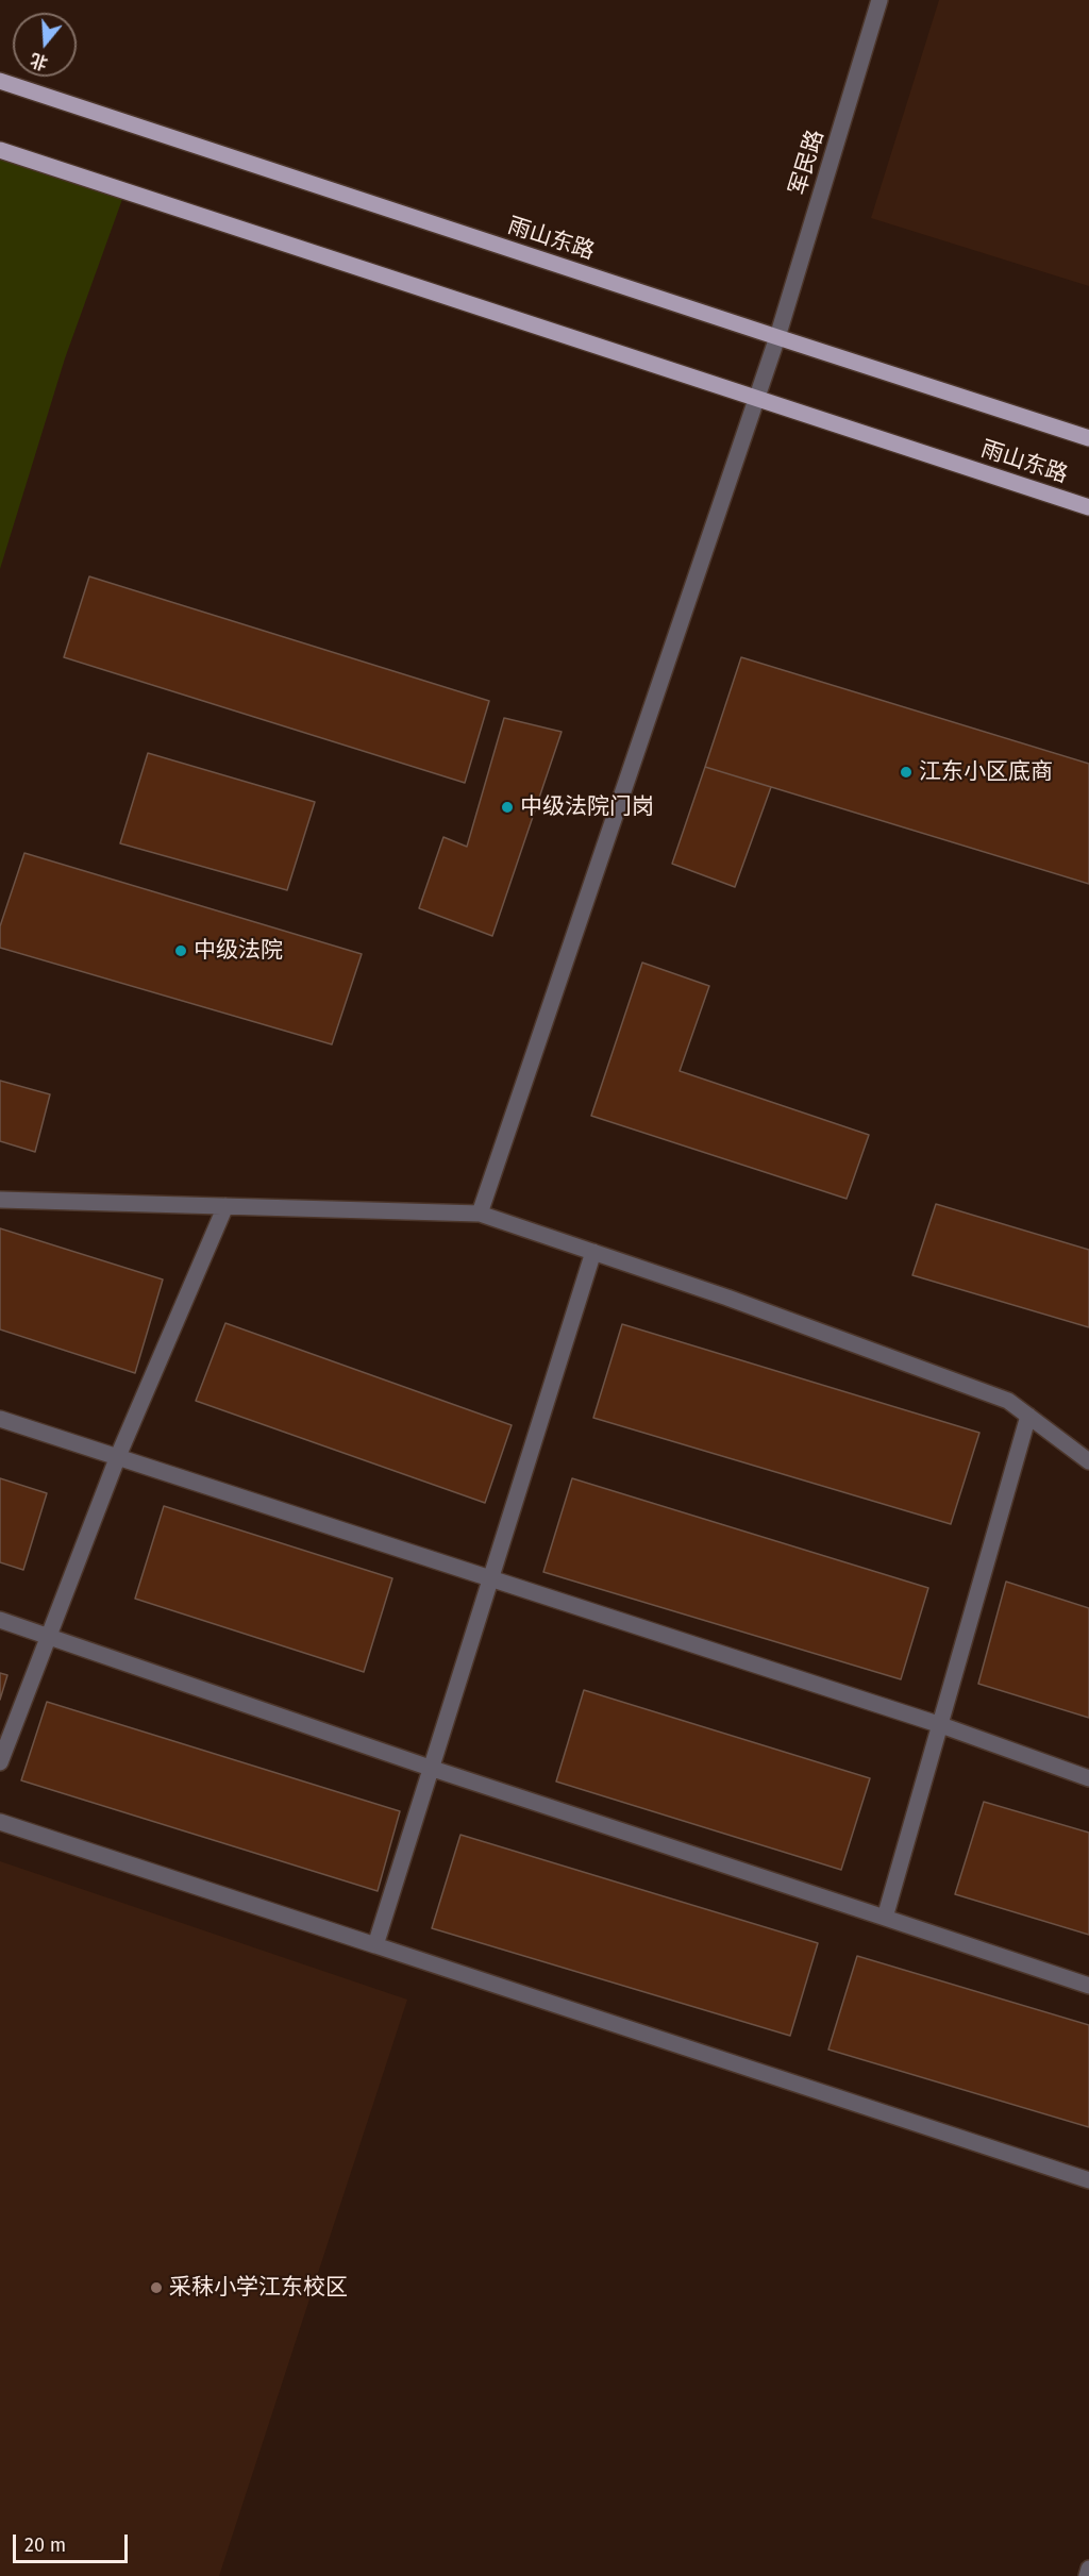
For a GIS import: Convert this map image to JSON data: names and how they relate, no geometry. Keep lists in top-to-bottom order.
{
  "streets": {
    "main road": ["雨山东路"],
    "street": ["军民路"]
  },
  "crossings": [
    ["军民路", "雨山东路"]
  ],
  "places": [
    "江东小区底商",
    "中级法院门岗",
    "中级法院",
    "采秣小学江东校区"
  ],
  "scale_bar": "20 m",
  "north": "bottom"
}
